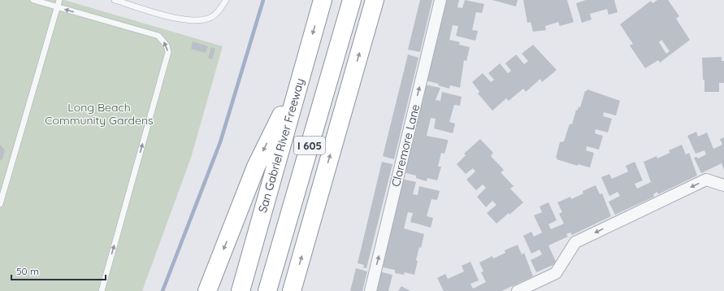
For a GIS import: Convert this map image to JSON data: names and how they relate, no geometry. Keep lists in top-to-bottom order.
{
  "streets": {
    "highway": ["San Gabriel River Freeway", "I 605"],
    "street": ["Claremore Lane"]
  },
  "one_way": ["Claremore Lane"],
  "parks": ["Long Beach Community Gardens"],
  "scale_bar": "50 m"
}
